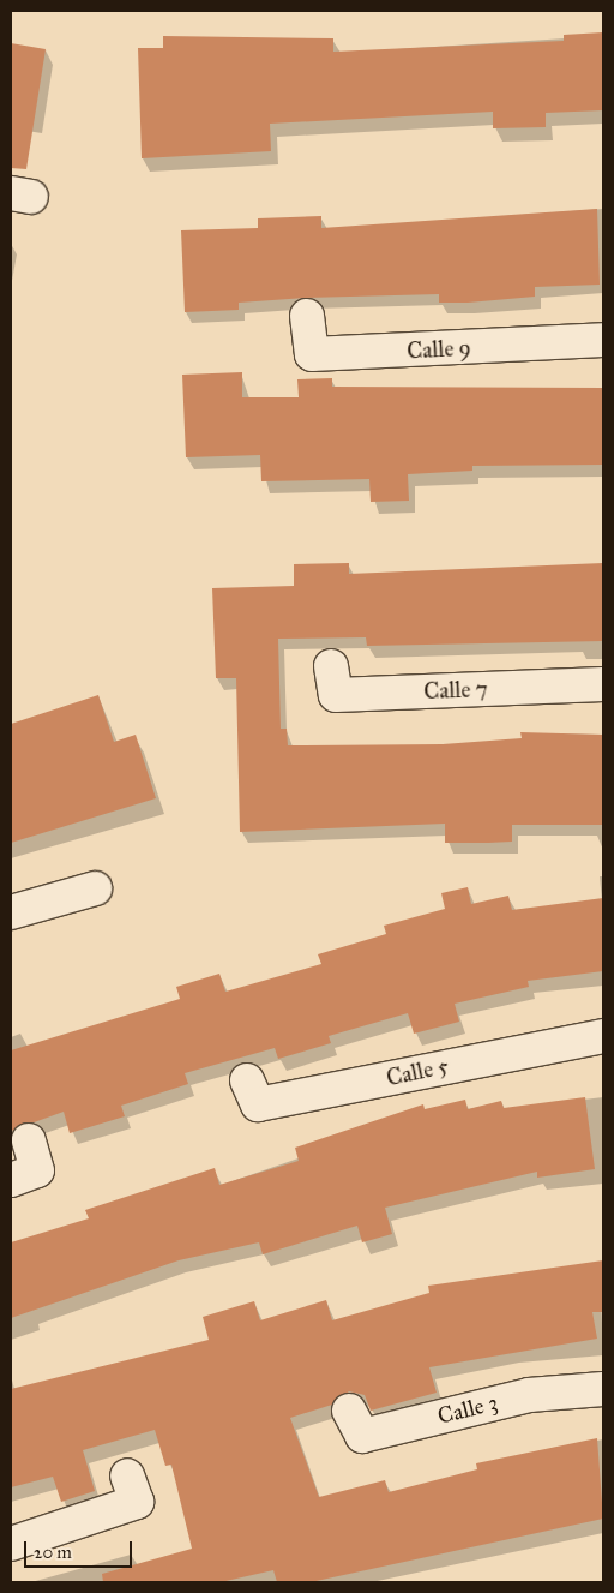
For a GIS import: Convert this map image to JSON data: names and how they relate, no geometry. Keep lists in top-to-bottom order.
{
  "streets": {
    "street": [
      "Calle 9",
      "Calle 7",
      "Calle 5",
      "Calle 3"
    ]
  },
  "scale_bar": "20 m"
}
